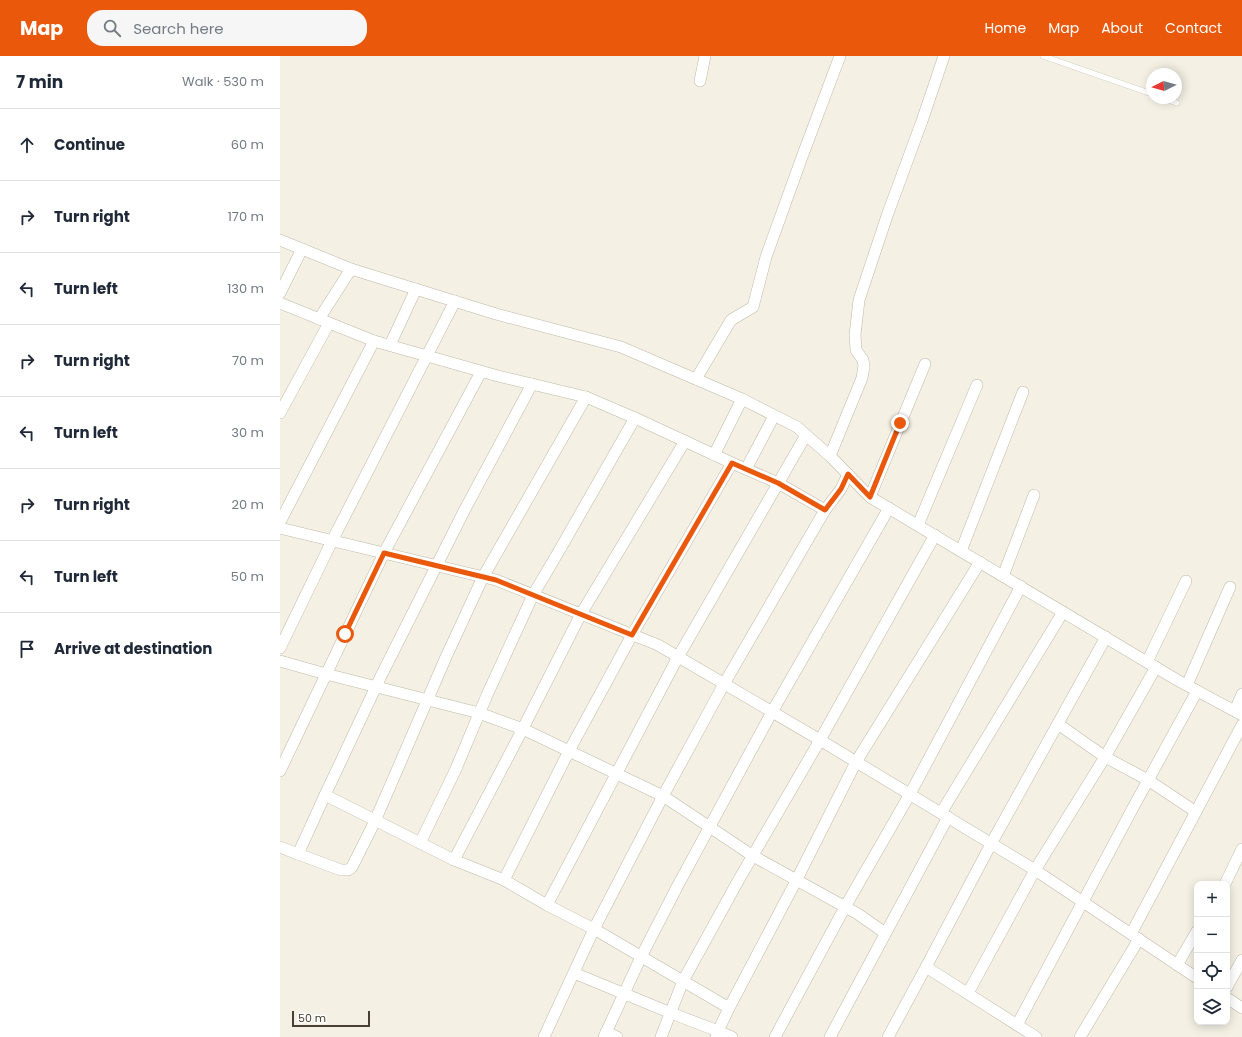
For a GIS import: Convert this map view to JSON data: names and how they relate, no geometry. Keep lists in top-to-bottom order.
{
  "scale_bar": "50 m",
  "north": "left",
  "page": {
    "header": "Map",
    "search": "Search here",
    "nav": [
      "Home",
      "Map",
      "About",
      "Contact"
    ],
    "heading": ["7 min", "Walk · 530 m"],
    "list": [
      ["Continue", "60 m"],
      ["Turn right", "170 m"],
      ["Turn left", "130 m"],
      ["Turn right", "70 m"],
      ["Turn left", "30 m"],
      ["Turn right", "20 m"],
      ["Turn left", "50 m"],
      "Arrive at destination"
    ],
    "map_buttons": ["+", "−"],
    "scale": "50 m"
  }
}
